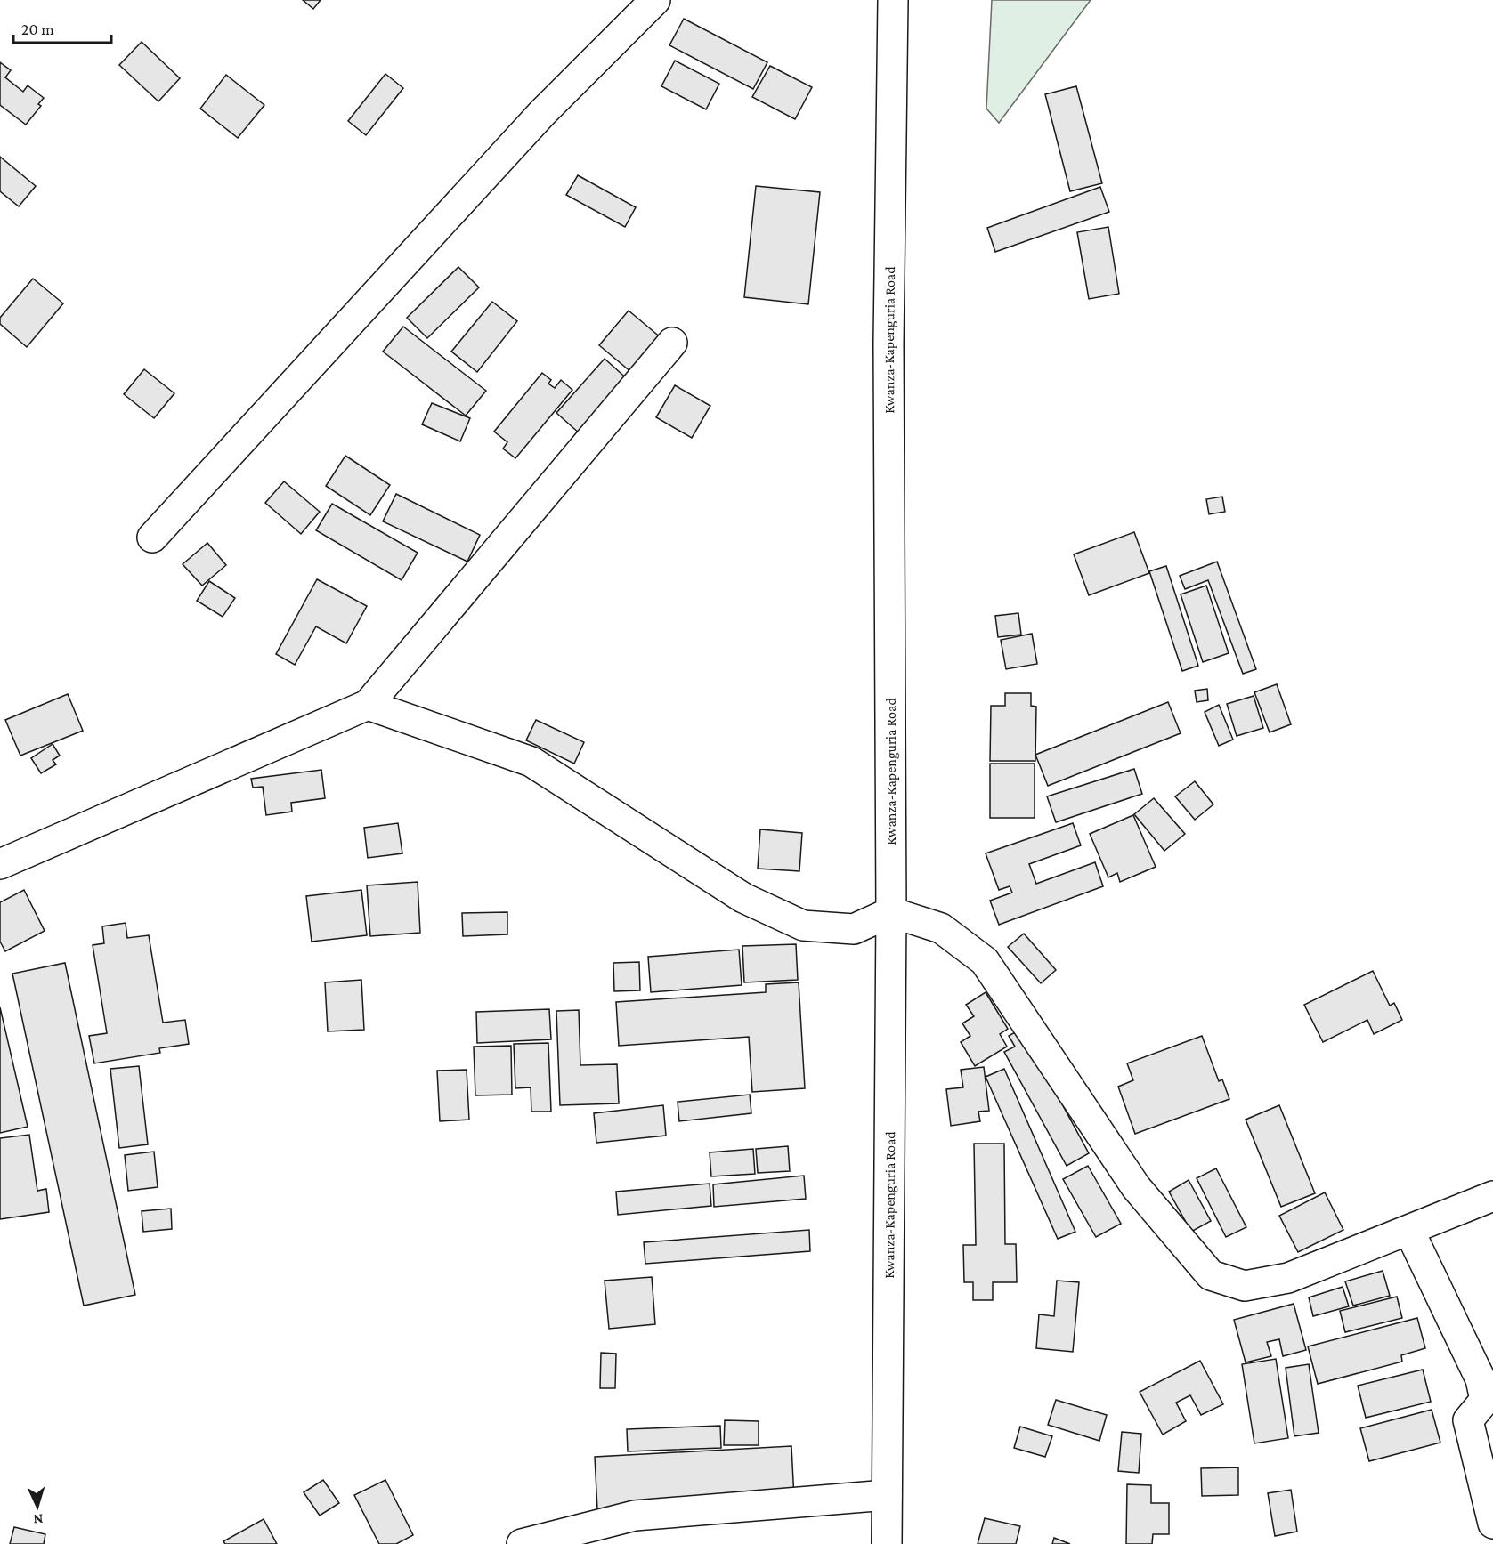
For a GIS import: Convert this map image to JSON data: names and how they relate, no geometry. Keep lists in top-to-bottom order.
{
  "streets": {
    "street": ["Kwanza-Kapenguria Road"]
  },
  "scale_bar": "20 m",
  "north": "bottom"
}
